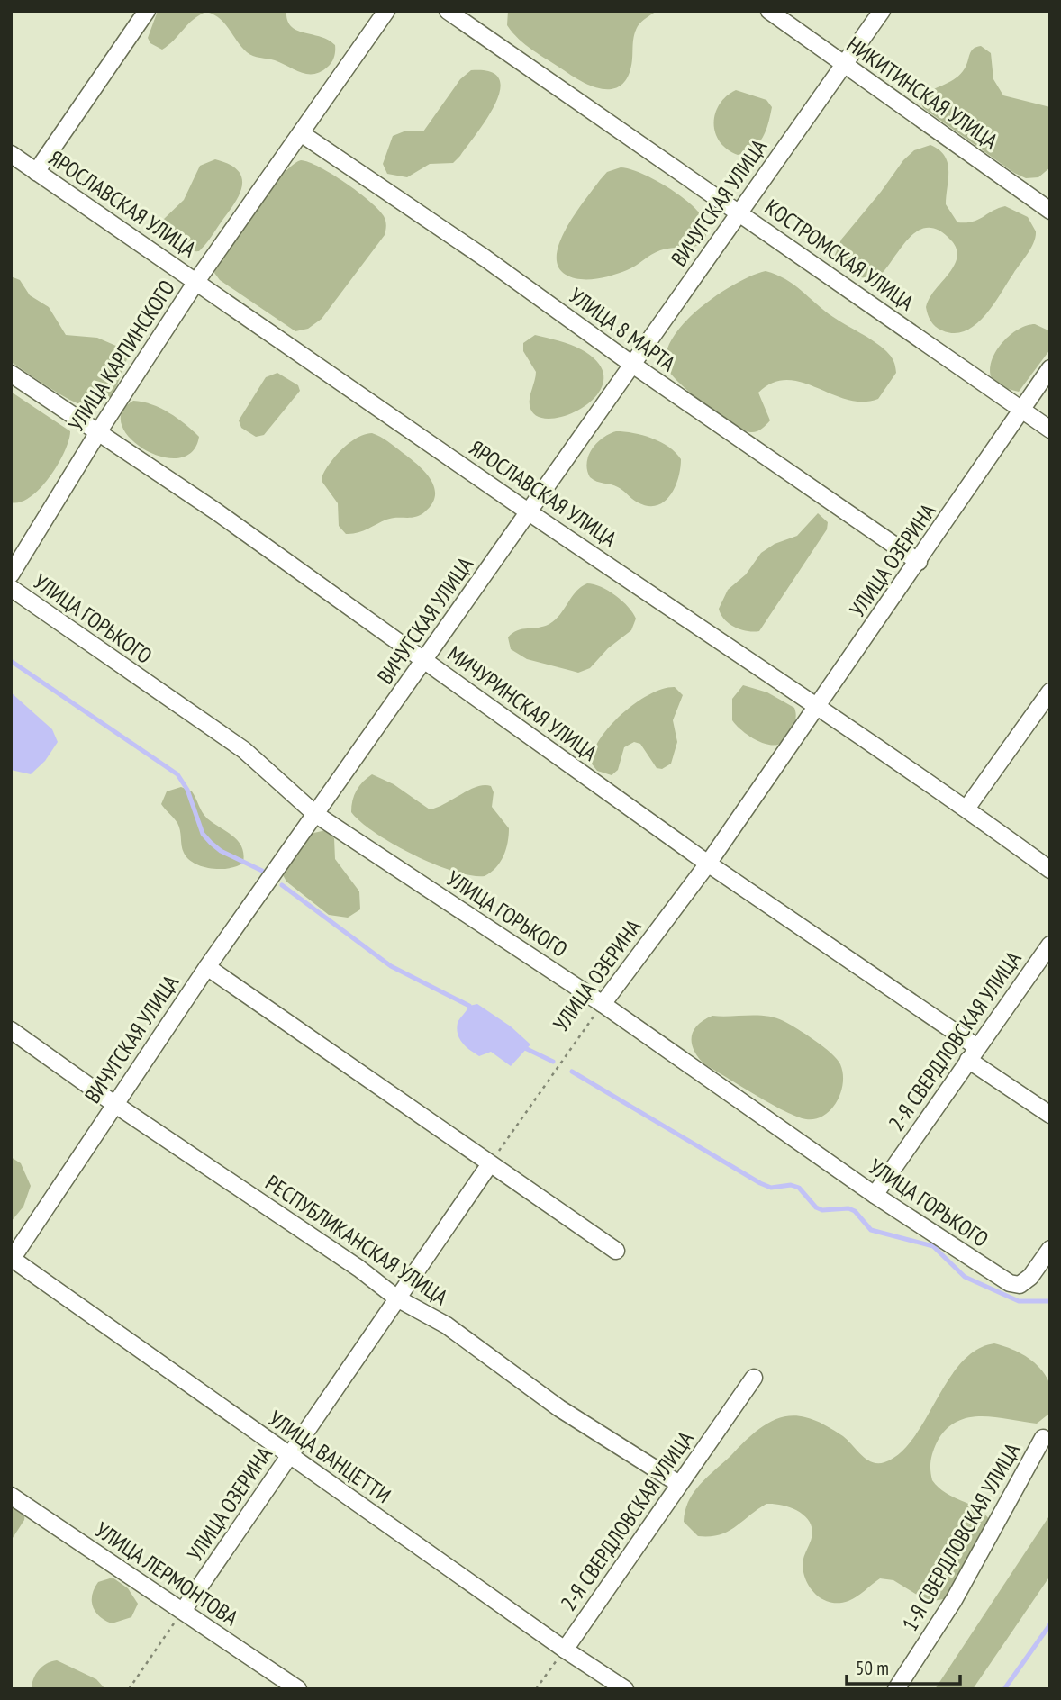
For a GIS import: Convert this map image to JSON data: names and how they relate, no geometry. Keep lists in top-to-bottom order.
{
  "streets": {
    "street": [
      "НИКИТИНСКАЯ УЛИЦА",
      "ВИЧУГСКАЯ УЛИЦА",
      "ЯРОСЛАВСКАЯ УЛИЦА",
      "КОСТРОМСКАЯ УЛИЦА",
      "УЛИЦА 8 МАРТА",
      "УЛИЦА КАРПИНСКОГО",
      "УЛИЦА ОЗЕРИНА",
      "УЛИЦА ГОРЬКОГО",
      "МИЧУРИНСКАЯ УЛИЦА",
      "2-Я СВЕРДЛОВСКАЯ УЛИЦА",
      "РЕСПУБЛИКАНСКАЯ УЛИЦА",
      "УЛИЦА ВАНЦЕТТИ",
      "1-Я СВЕРДЛОВСКАЯ УЛИЦА",
      "УЛИЦА ЛЕРМОНТОВА"
    ]
  },
  "crossings": [
    ["НИКИТИНСКАЯ УЛИЦА", "ВИЧУГСКАЯ УЛИЦА"],
    ["ВИЧУГСКАЯ УЛИЦА", "ЯРОСЛАВСКАЯ УЛИЦА"],
    ["ВИЧУГСКАЯ УЛИЦА", "КОСТРОМСКАЯ УЛИЦА"],
    ["ВИЧУГСКАЯ УЛИЦА", "УЛИЦА 8 МАРТА"],
    ["ВИЧУГСКАЯ УЛИЦА", "УЛИЦА ГОРЬКОГО"],
    ["ВИЧУГСКАЯ УЛИЦА", "МИЧУРИНСКАЯ УЛИЦА"],
    ["ВИЧУГСКАЯ УЛИЦА", "РЕСПУБЛИКАНСКАЯ УЛИЦА"],
    ["ВИЧУГСКАЯ УЛИЦА", "УЛИЦА ВАНЦЕТТИ"],
    ["ЯРОСЛАВСКАЯ УЛИЦА", "УЛИЦА КАРПИНСКОГО"],
    ["ЯРОСЛАВСКАЯ УЛИЦА", "УЛИЦА ОЗЕРИНА"],
    ["КОСТРОМСКАЯ УЛИЦА", "УЛИЦА ОЗЕРИНА"],
    ["УЛИЦА 8 МАРТА", "УЛИЦА КАРПИНСКОГО"],
    ["УЛИЦА 8 МАРТА", "УЛИЦА ОЗЕРИНА"],
    ["УЛИЦА КАРПИНСКОГО", "МИЧУРИНСКАЯ УЛИЦА"],
    ["УЛИЦА ОЗЕРИНА", "УЛИЦА ГОРЬКОГО"],
    ["УЛИЦА ОЗЕРИНА", "МИЧУРИНСКАЯ УЛИЦА"],
    ["УЛИЦА ОЗЕРИНА", "РЕСПУБЛИКАНСКАЯ УЛИЦА"],
    ["УЛИЦА ОЗЕРИНА", "УЛИЦА ВАНЦЕТТИ"],
    ["УЛИЦА ОЗЕРИНА", "УЛИЦА ЛЕРМОНТОВА"],
    ["УЛИЦА ГОРЬКОГО", "2-Я СВЕРДЛОВСКАЯ УЛИЦА"],
    ["МИЧУРИНСКАЯ УЛИЦА", "2-Я СВЕРДЛОВСКАЯ УЛИЦА"],
    ["2-Я СВЕРДЛОВСКАЯ УЛИЦА", "РЕСПУБЛИКАНСКАЯ УЛИЦА"],
    ["2-Я СВЕРДЛОВСКАЯ УЛИЦА", "УЛИЦА ВАНЦЕТТИ"]
  ],
  "scale_bar": "50 m"
}
